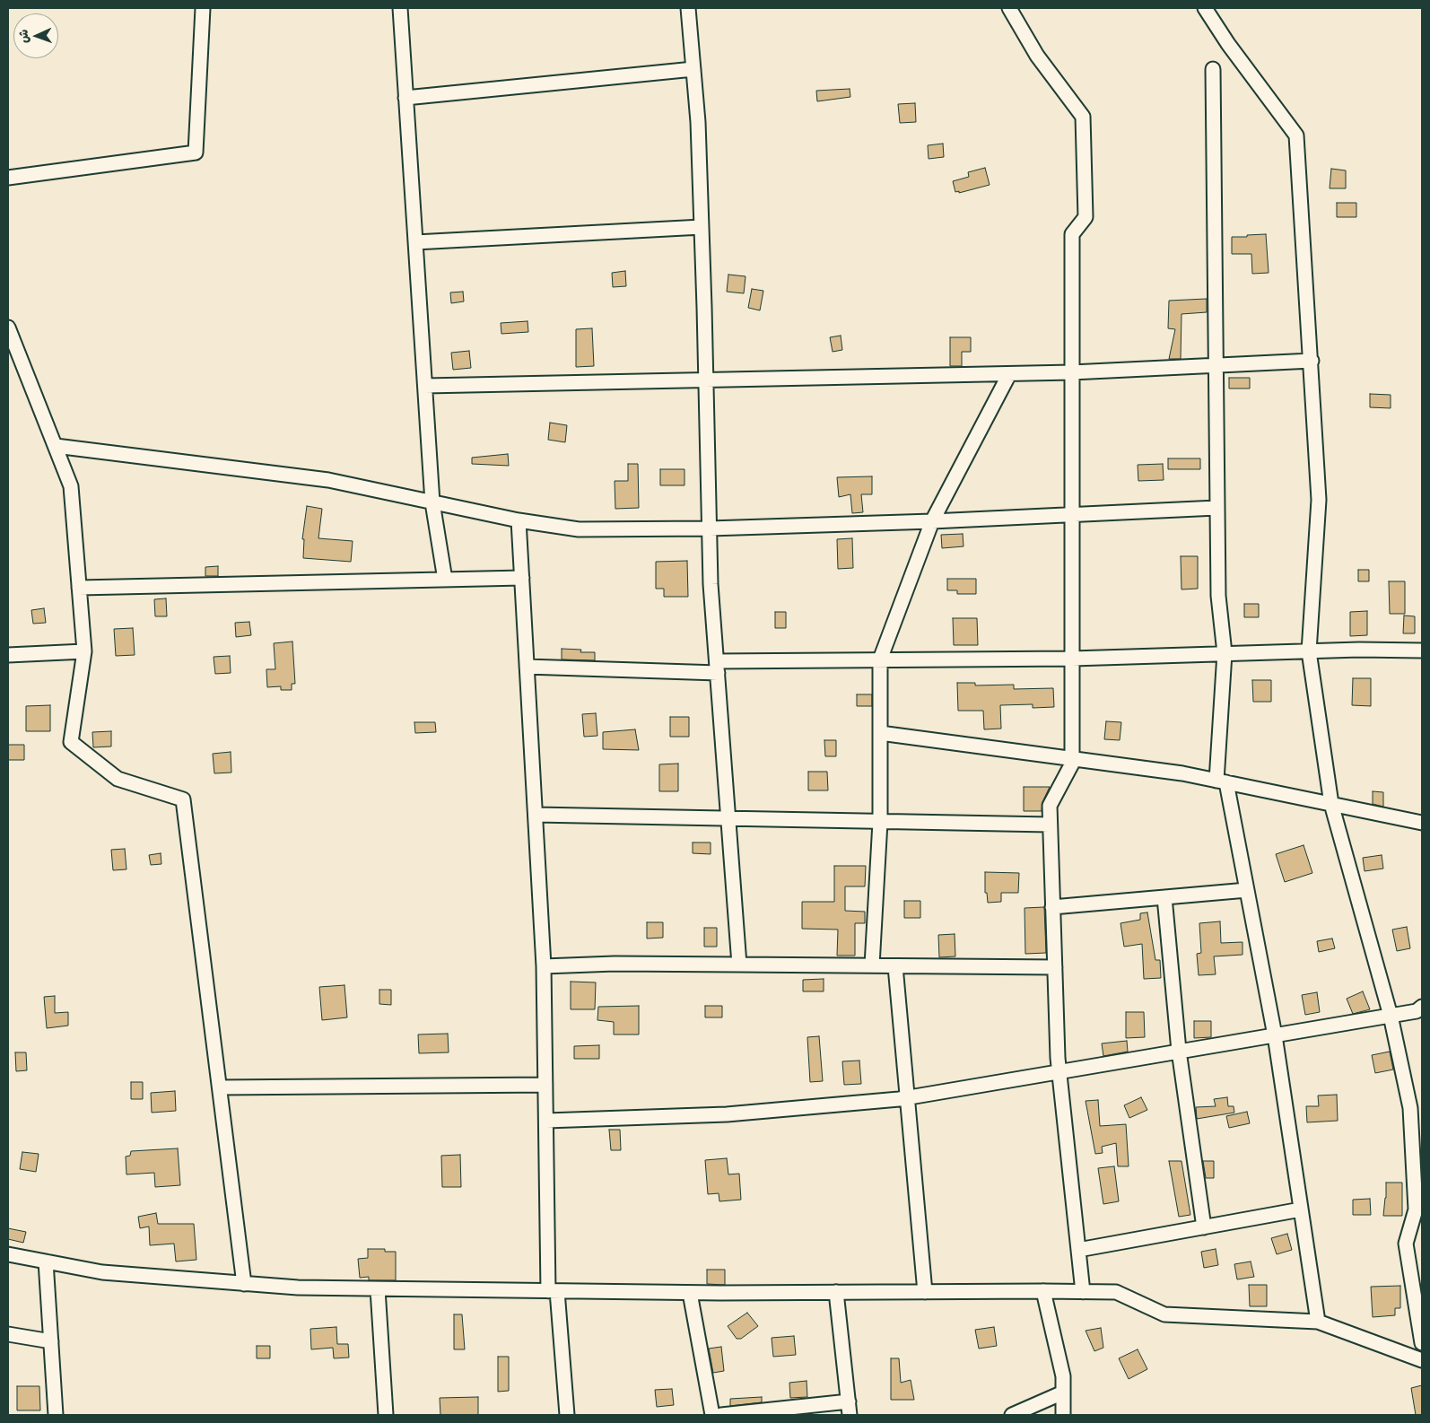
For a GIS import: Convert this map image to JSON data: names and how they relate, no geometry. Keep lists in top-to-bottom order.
{
  "north": "left"
}
